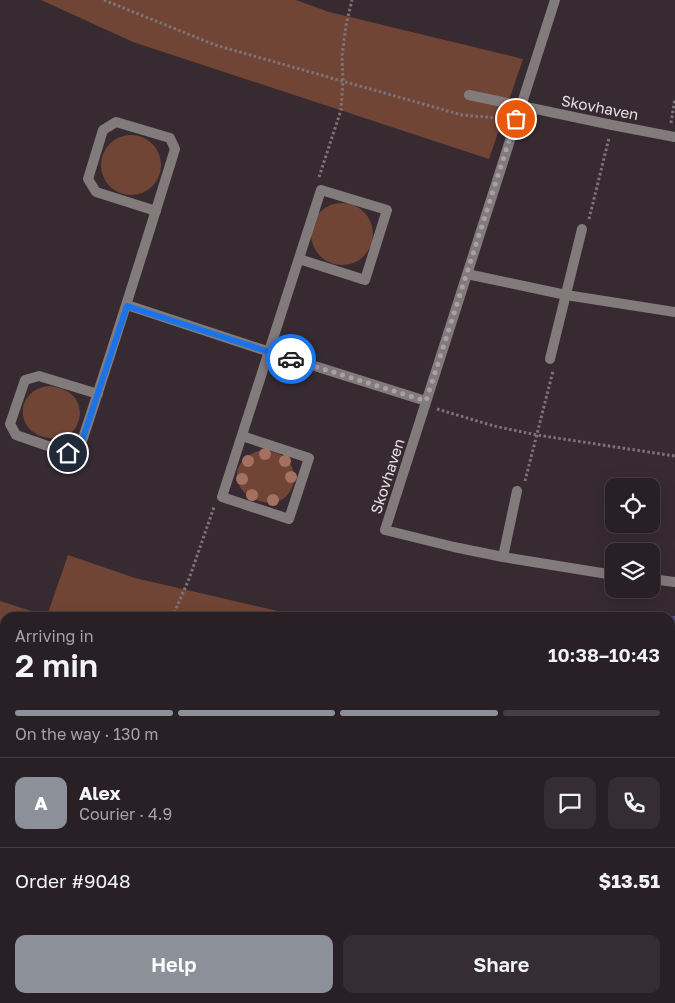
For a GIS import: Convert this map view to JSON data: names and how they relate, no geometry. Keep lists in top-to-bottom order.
{
  "streets": {
    "street": ["Skovhaven"]
  },
  "page": {
    "heading": ["2 min", "Arriving in", "10:38–10:43"],
    "panel": [
      "Alex",
      "Courier · 4.9",
      "Order #9048",
      "$13.51"
    ],
    "bar": "On the way · 130 m",
    "round": "A",
    "buttons": ["Help", "Share"]
  }
}
